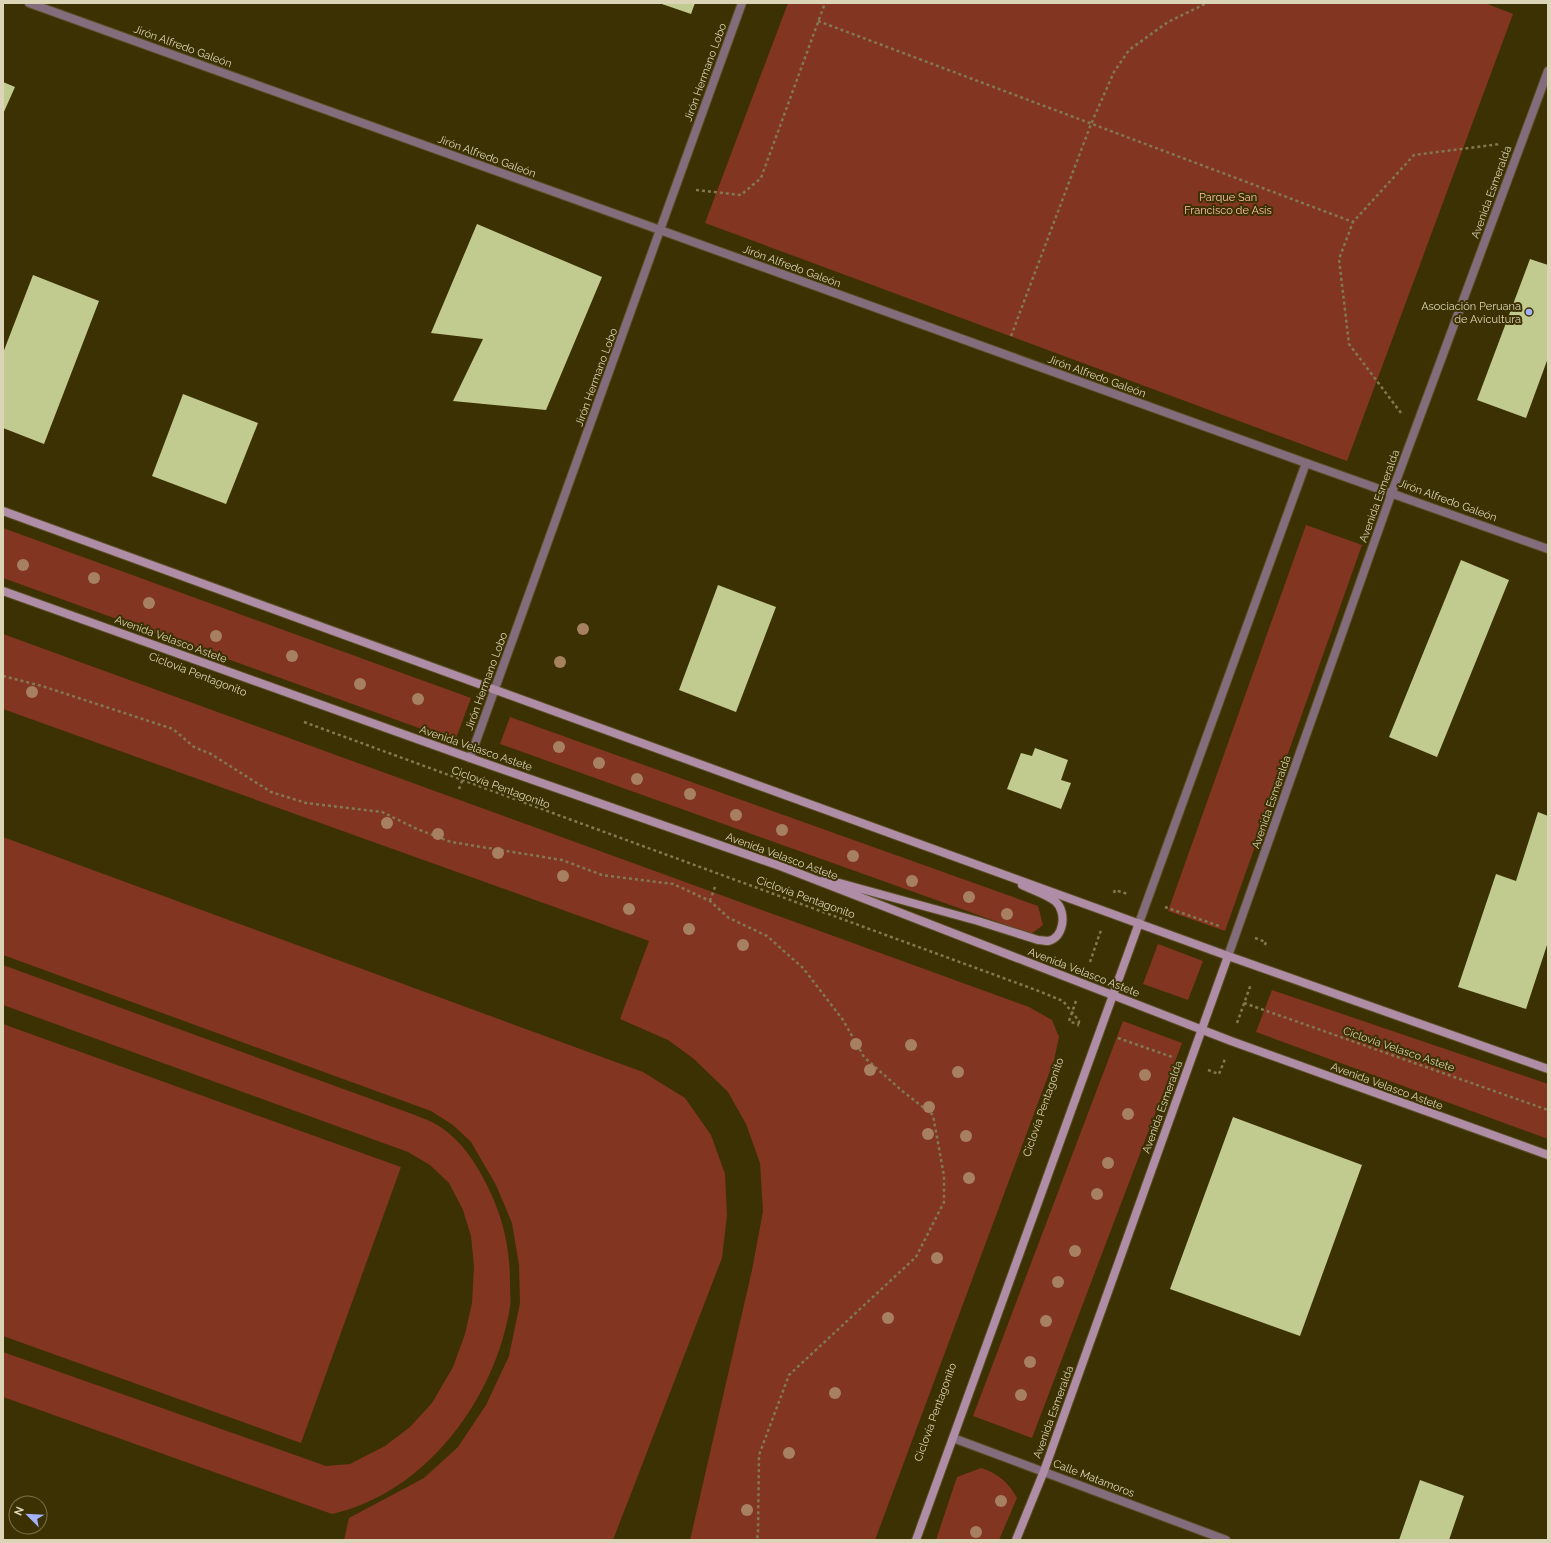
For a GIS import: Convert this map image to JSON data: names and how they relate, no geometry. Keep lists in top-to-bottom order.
{
  "streets": {
    "main road": ["Avenida Esmeralda", "Avenida Velasco Astete"],
    "street": ["Jirón Alfredo Galeón", "Jirón Hermano Lobo", "Calle Matamoros"],
    "path": ["Ciclovía Pentagonito", "Ciclovía Velasco Astete"]
  },
  "crossings": [
    ["Jirón Alfredo Galeón", "Jirón Hermano Lobo"],
    ["Jirón Alfredo Galeón", "Avenida Esmeralda"],
    ["Jirón Hermano Lobo", "Avenida Velasco Astete"],
    ["Avenida Esmeralda", "Avenida Velasco Astete"],
    ["Avenida Esmeralda", "Calle Matamoros"]
  ],
  "parks": ["Parque San Francisco de Asís"],
  "places": ["Asociación Peruana de Avicultura"],
  "north": "top left"
}
